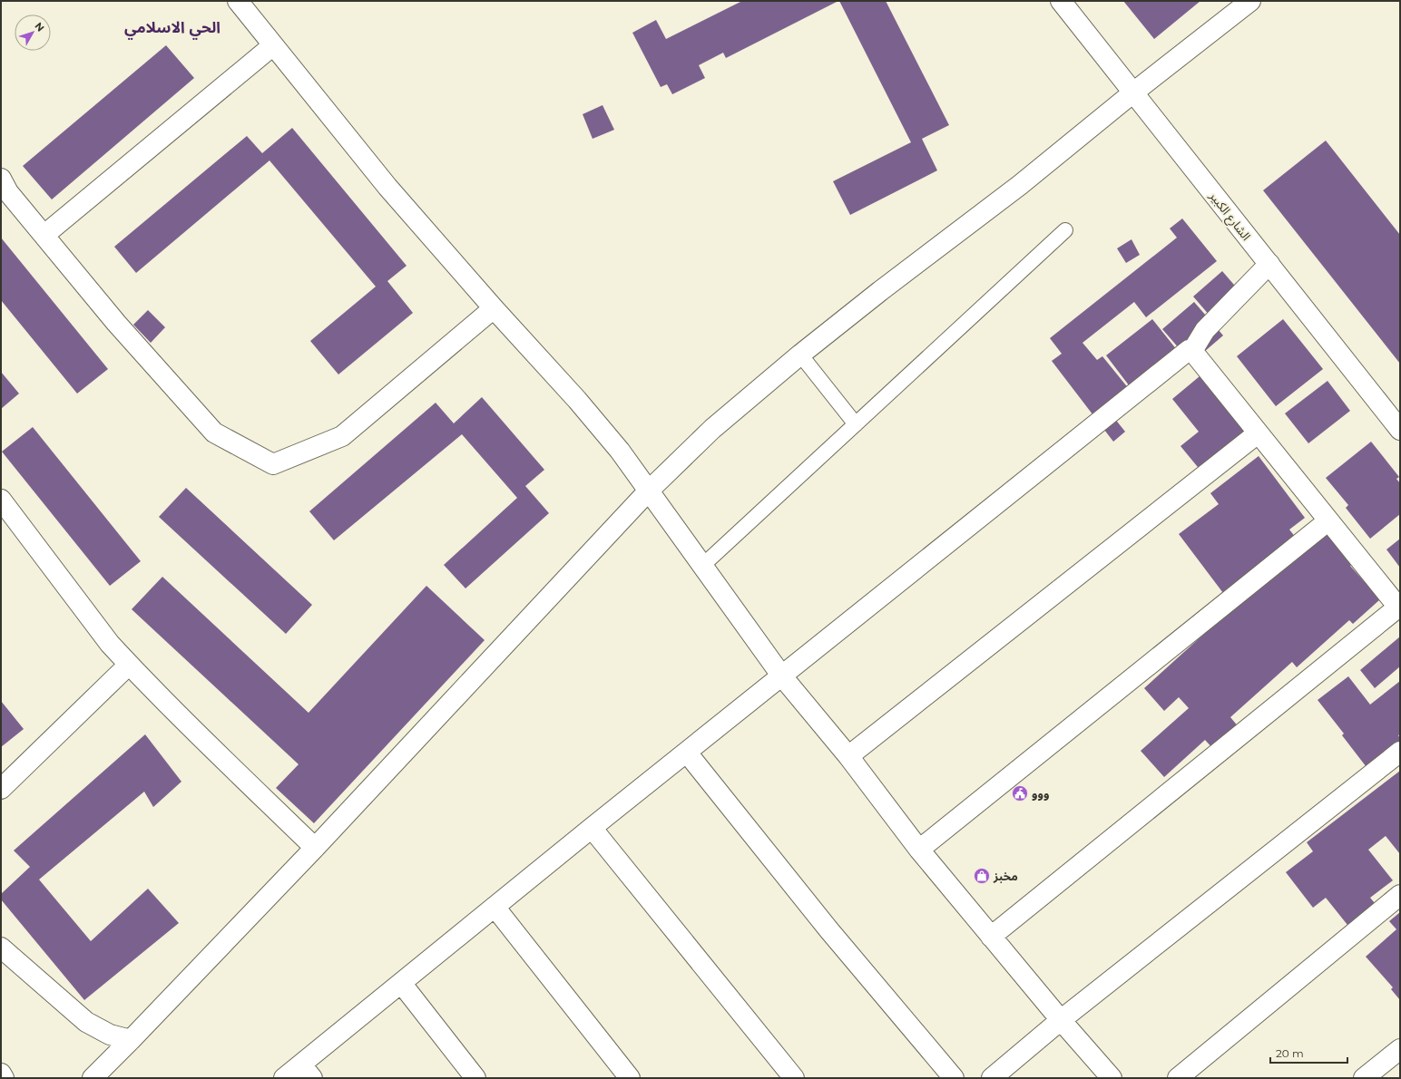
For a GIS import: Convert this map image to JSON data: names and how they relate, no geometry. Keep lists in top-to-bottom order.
{
  "streets": {
    "street": ["الشارع الكبير"]
  },
  "districts": ["الحي الاسلامي"],
  "places": {
    "public building": ["ووو"],
    "shop": ["مخبز"]
  },
  "scale_bar": "20 m",
  "north": "top right"
}
